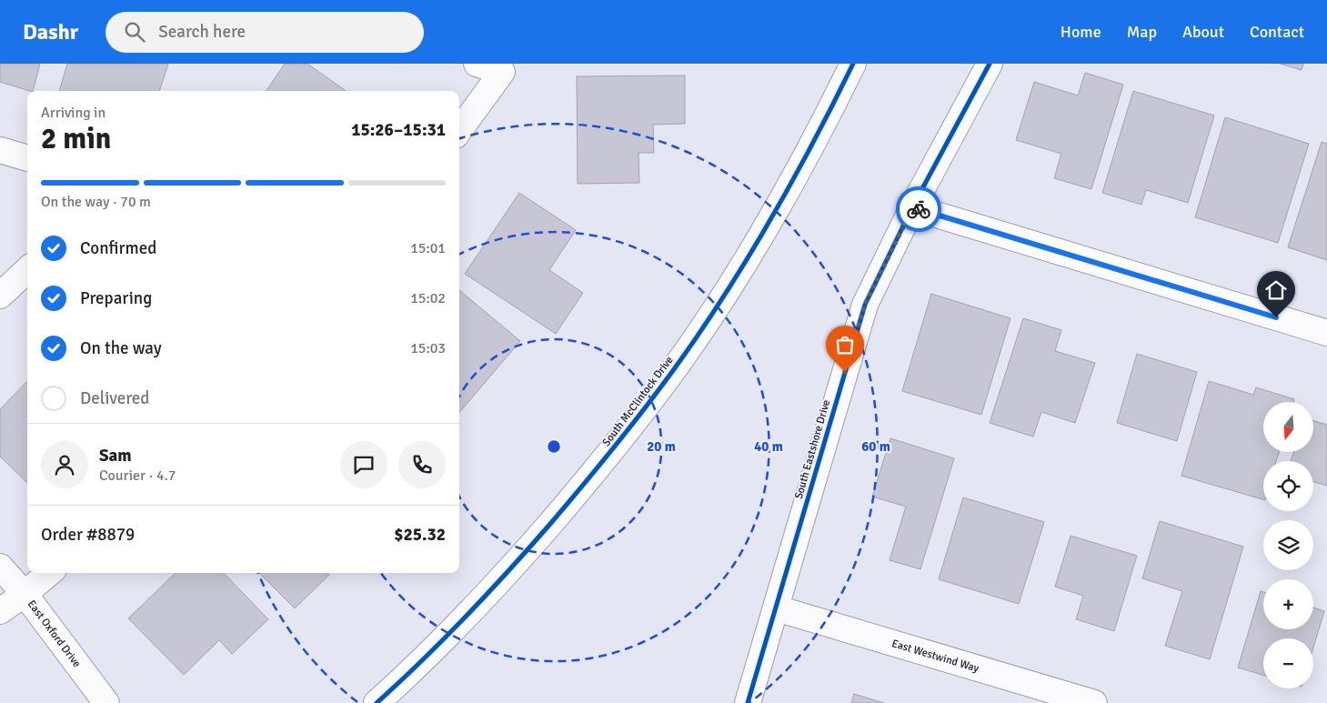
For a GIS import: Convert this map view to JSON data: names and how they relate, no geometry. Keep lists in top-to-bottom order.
{
  "streets": {
    "street": [
      "South McClintock Drive",
      "South Eastshore Drive",
      "East Oxford Drive",
      "East Westwind Way"
    ]
  },
  "crossings": [
    ["South Eastshore Drive", "East Westwind Way"]
  ],
  "north": "bottom",
  "page": {
    "header": "Dashr",
    "search": "Search here",
    "nav": [
      "Home",
      "Map",
      "About",
      "Contact"
    ],
    "heading": ["2 min", "Arriving in", "15:26–15:31"],
    "panel": [
      "Sam",
      "Courier · 4.7",
      "Order #8879",
      "$25.32"
    ],
    "bar": "On the way · 70 m",
    "list": [
      ["Confirmed", "15:01"],
      ["Preparing", "15:02"],
      ["On the way", "15:03"],
      "Delivered"
    ],
    "map_buttons": ["+", "−"]
  },
  "rings": ["20 m", "40 m", "60 m"]
}
